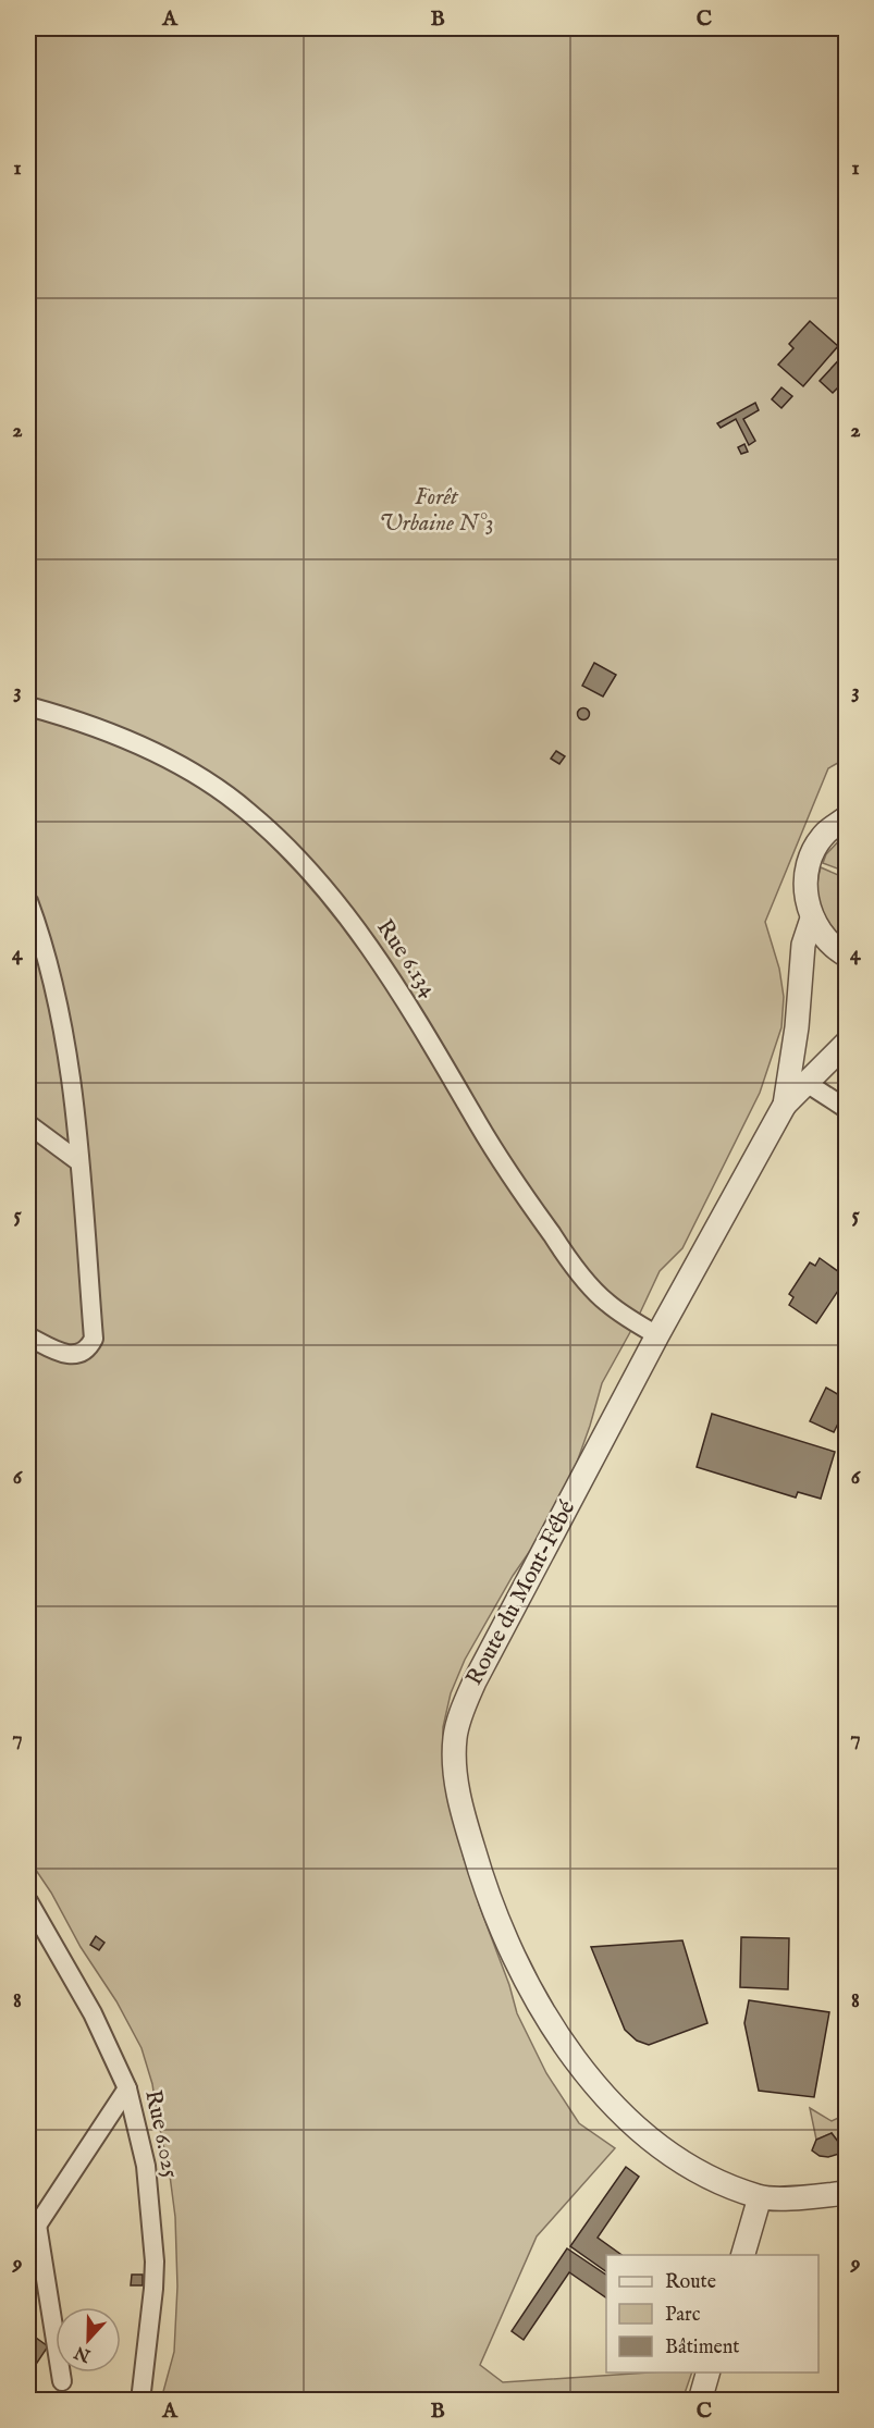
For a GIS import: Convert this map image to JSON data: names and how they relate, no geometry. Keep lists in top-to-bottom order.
{
  "streets": {
    "street": ["Rue 6.134", "Route du Mont-Fébé", "Rue 6.025"]
  },
  "crossings": [
    ["Rue 6.134", "Route du Mont-Fébé"]
  ],
  "parks": ["Forêt Urbaine N°3"],
  "legend": ["Route", "Parc", "Bâtiment"],
  "north": "bottom",
  "grid": {
    "columns": ["A", "B", "C"],
    "rows": [
      "1",
      "2",
      "3",
      "4",
      "5",
      "6",
      "7",
      "8",
      "9"
    ]
  }
}
